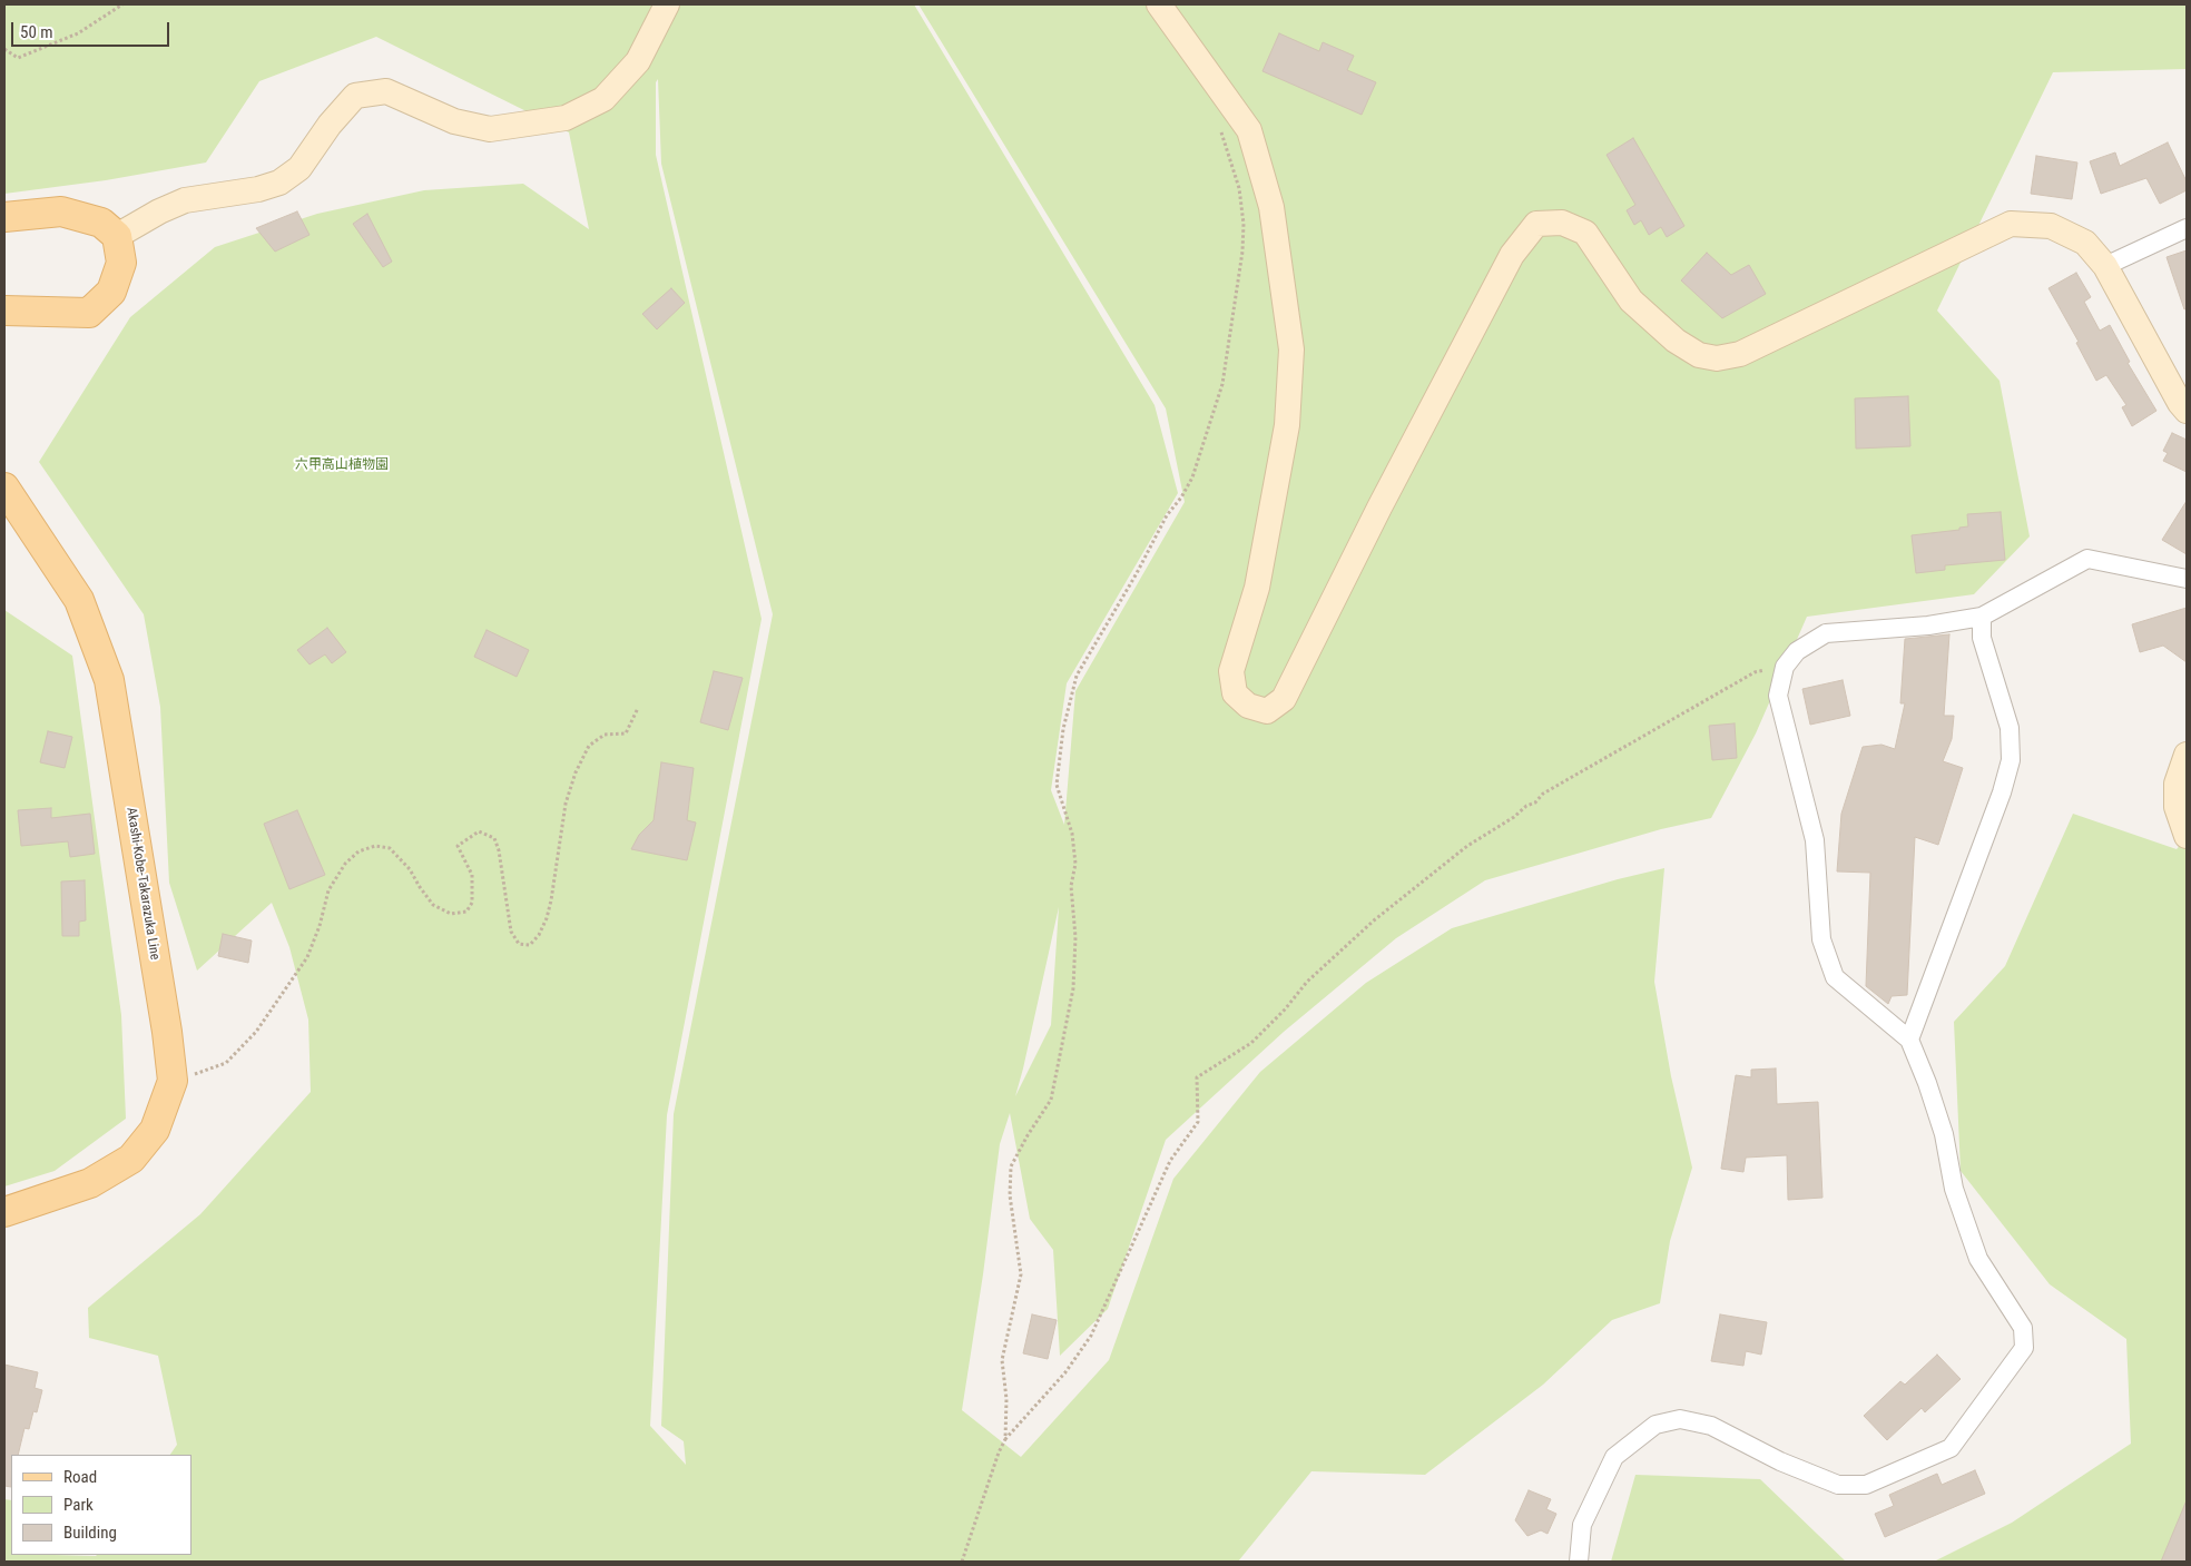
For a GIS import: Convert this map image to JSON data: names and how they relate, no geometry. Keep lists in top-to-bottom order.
{
  "streets": {
    "main road": ["Akashi-Kobe-Takarazuka Line"]
  },
  "parks": ["六甲高山植物園"],
  "legend": ["Road", "Park", "Building"],
  "scale_bar": "50 m"
}
